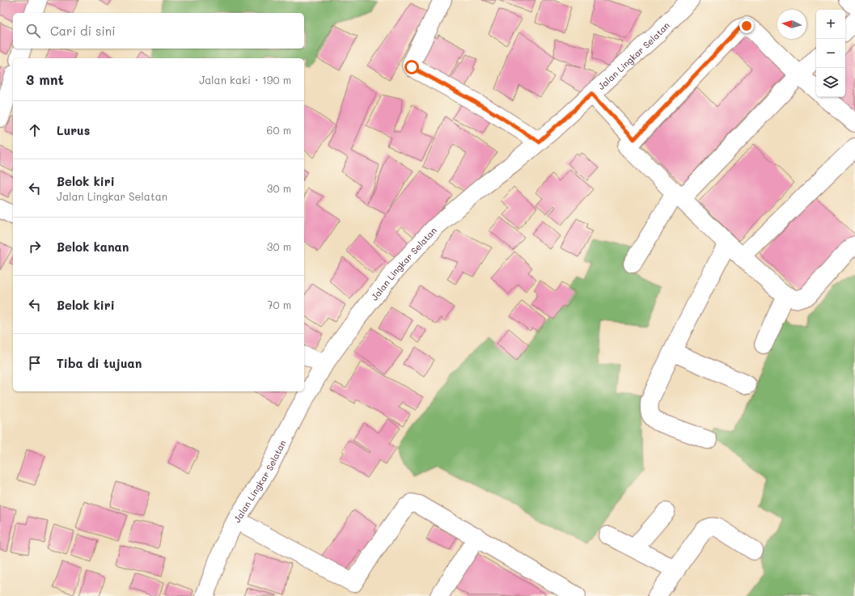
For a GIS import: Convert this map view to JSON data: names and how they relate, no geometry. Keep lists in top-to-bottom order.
{
  "streets": {
    "street": ["Jalan Lingkar Selatan"]
  },
  "north": "left",
  "page": {
    "map_buttons": ["+", "−"],
    "search": "Cari di sini",
    "heading": ["3 mnt", "Jalan kaki · 190 m"],
    "list": [
      ["Lurus", "60 m"],
      ["Belok kiri", "Jalan Lingkar Selatan", "30 m"],
      ["Belok kanan", "30 m"],
      ["Belok kiri", "70 m"],
      "Tiba di tujuan"
    ]
  }
}
